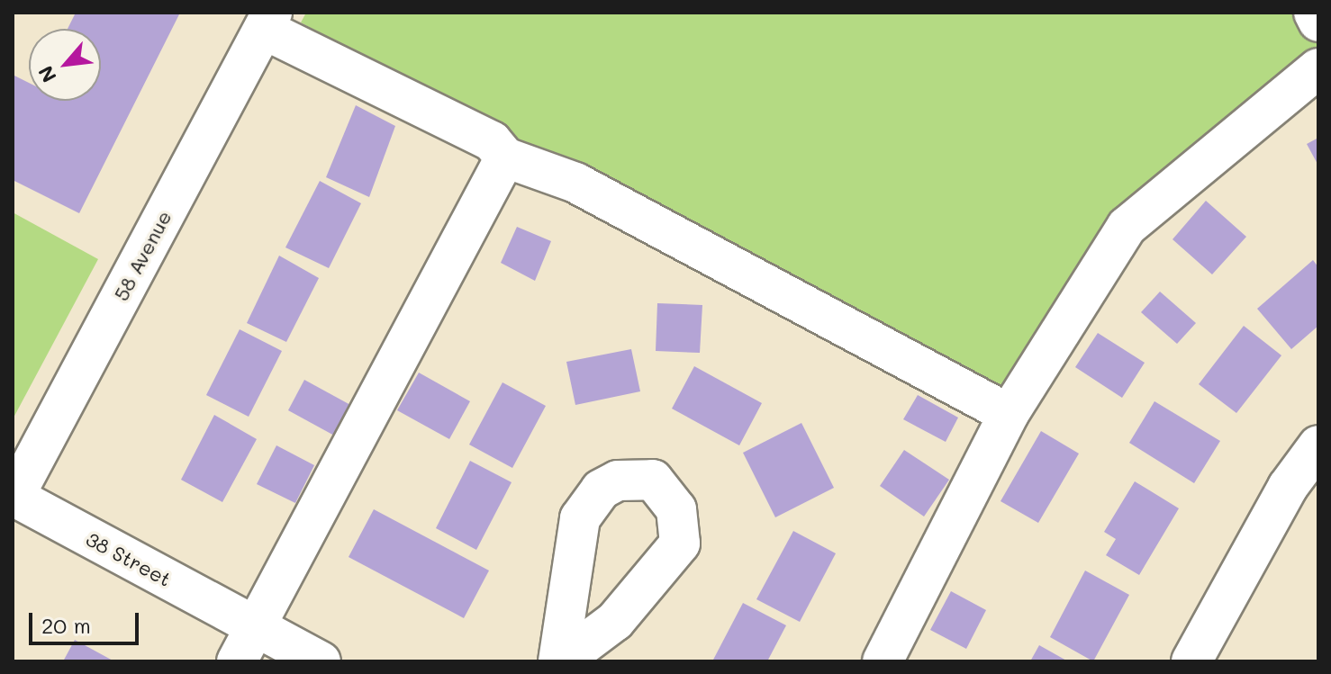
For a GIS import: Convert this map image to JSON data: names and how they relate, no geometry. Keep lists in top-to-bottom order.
{
  "streets": {
    "street": ["58 Avenue", "38 Street"]
  },
  "crossings": [
    ["58 Avenue", "38 Street"]
  ],
  "scale_bar": "20 m",
  "north": "bottom left"
}
